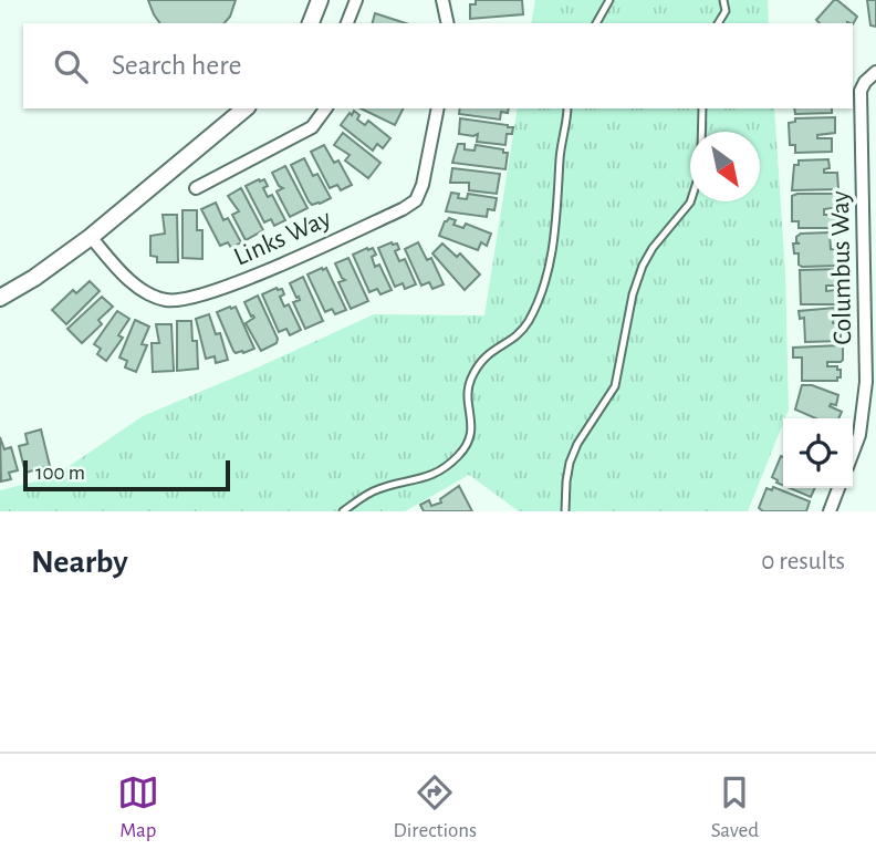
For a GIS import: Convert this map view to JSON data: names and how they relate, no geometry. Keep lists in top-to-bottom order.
{
  "streets": {
    "street": ["Links Way", "Columbus Way"]
  },
  "scale_bar": "100 m",
  "north": "bottom right",
  "page": {
    "search": "Search here",
    "scale": "100 m",
    "heading": ["Nearby", "0 results"],
    "nav": ["Map", "Directions", "Saved"]
  }
}
